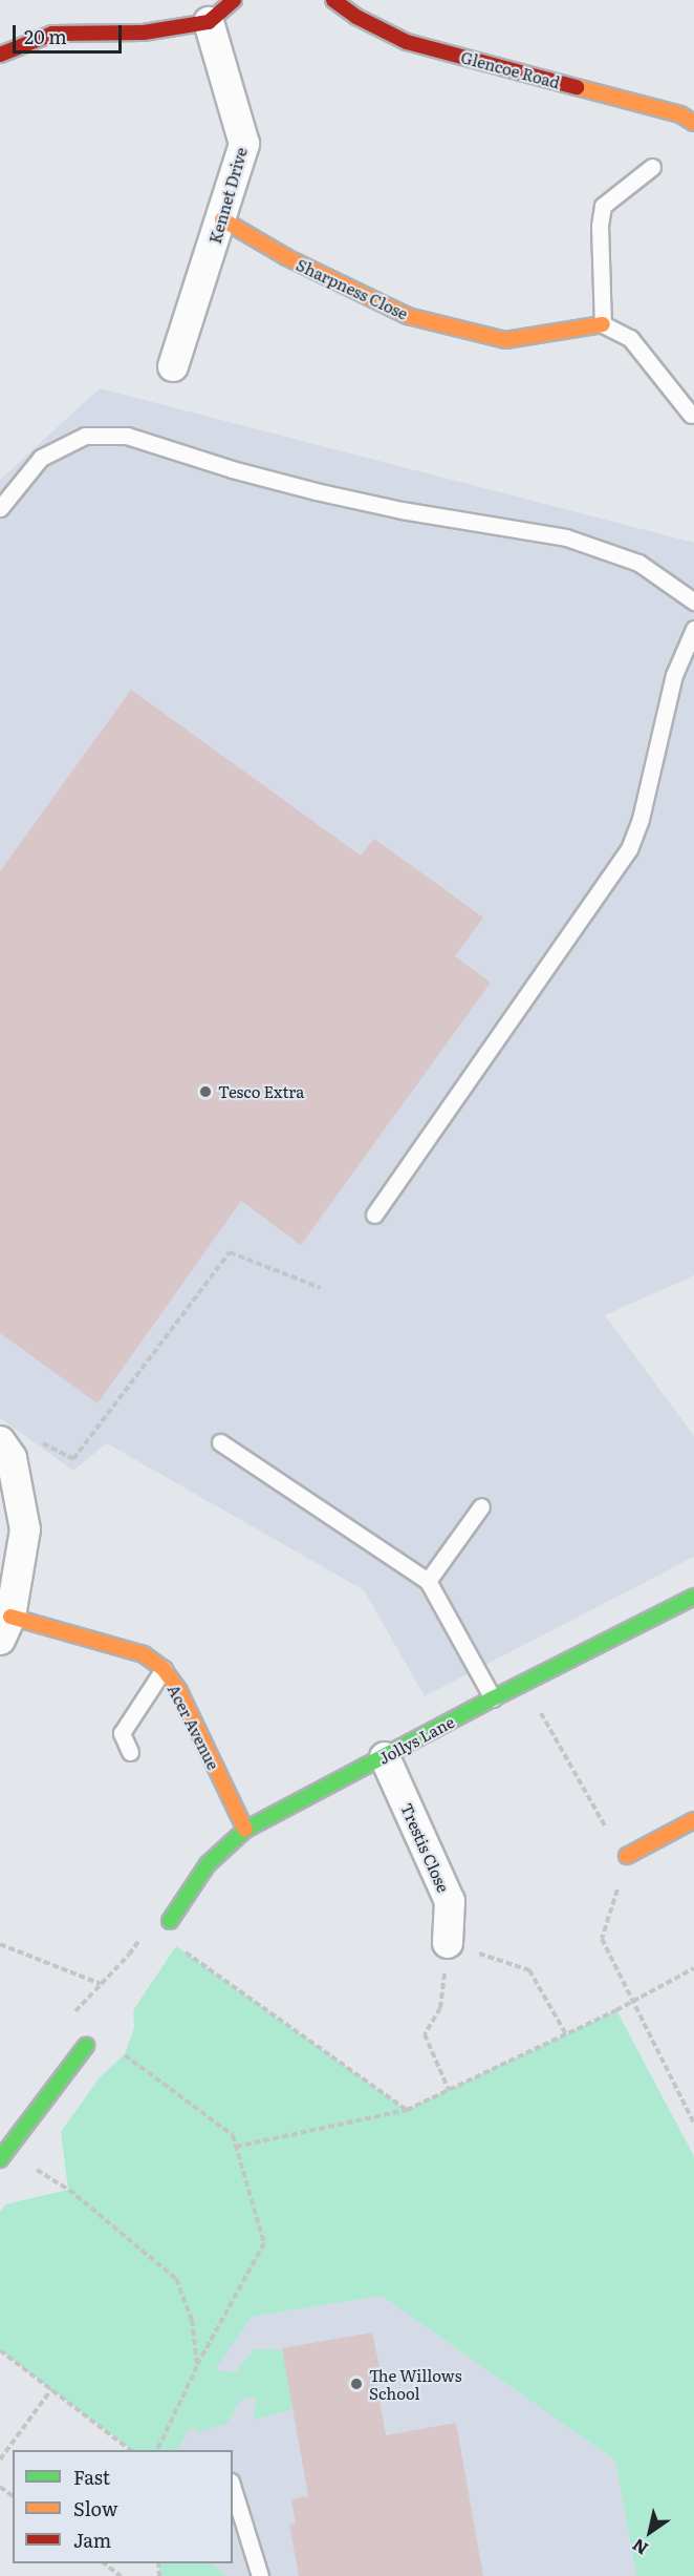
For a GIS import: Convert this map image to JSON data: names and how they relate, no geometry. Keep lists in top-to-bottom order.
{
  "streets": {
    "street": [
      "Glencoe Road",
      "Kennet Drive",
      "Sharpness Close",
      "Acer Avenue",
      "Jollys Lane",
      "Trestis Close"
    ]
  },
  "crossings": [
    ["Kennet Drive", "Sharpness Close"],
    ["Acer Avenue", "Jollys Lane"],
    ["Jollys Lane", "Trestis Close"]
  ],
  "places": ["Tesco Extra", "The Willows School"],
  "legend": ["Fast", "Slow", "Jam"],
  "scale_bar": "20 m",
  "north": "bottom left"
}
